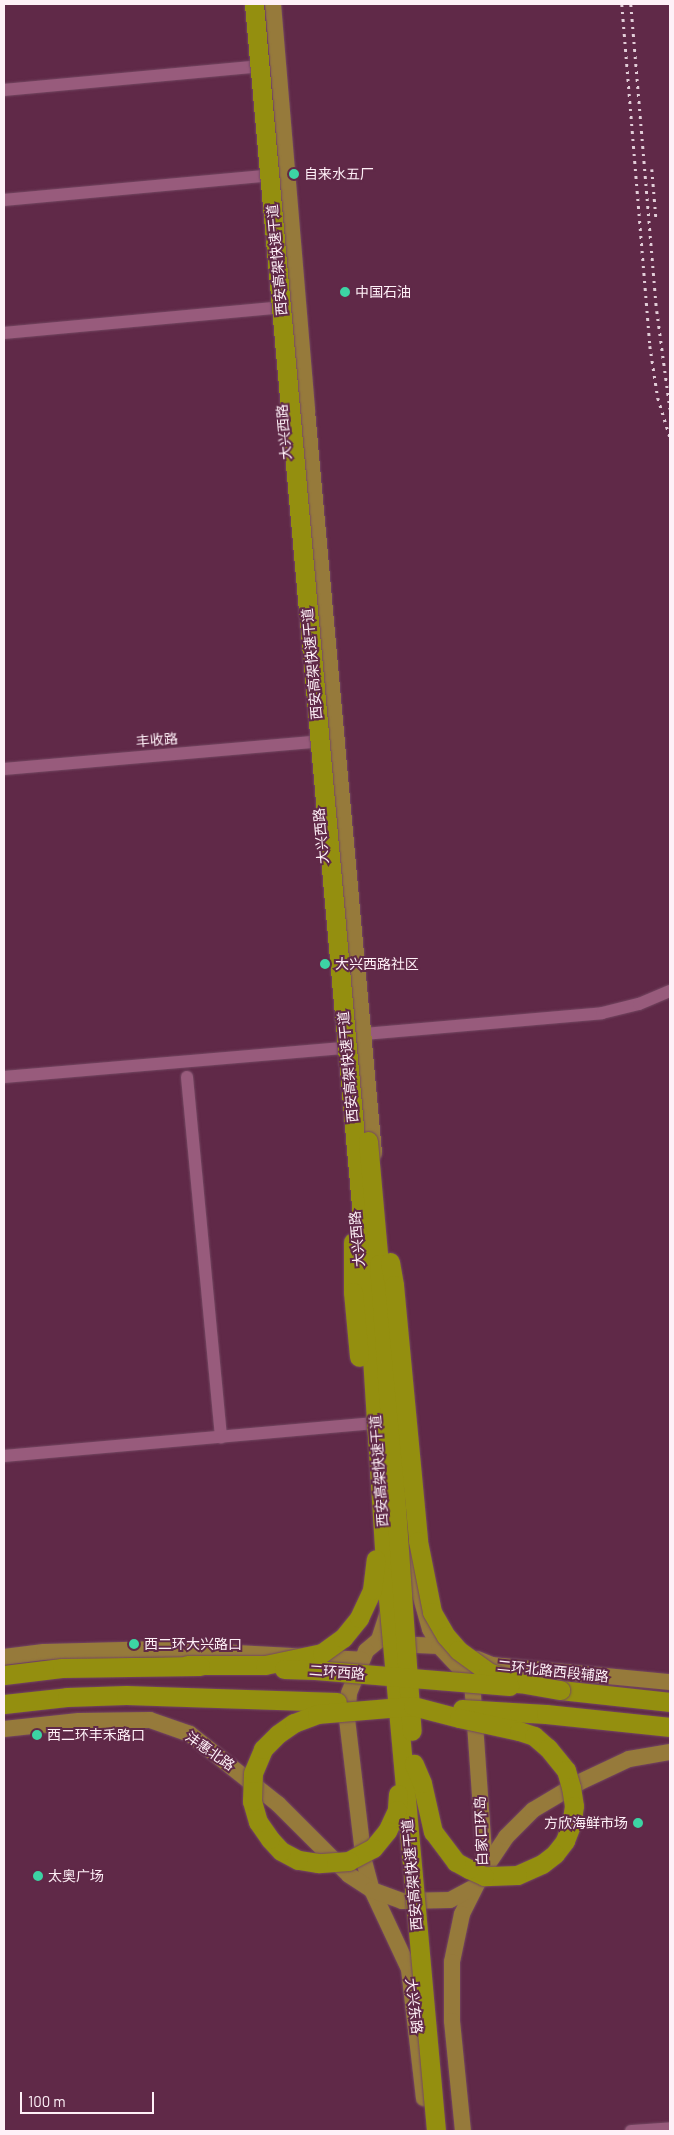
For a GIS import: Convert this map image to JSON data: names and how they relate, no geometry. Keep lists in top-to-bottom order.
{
  "streets": {
    "highway": ["西安高架快速干道", "二环西路"],
    "main road": [
      "大兴西路",
      "二环北路西段辅路",
      "沣惠北路",
      "白家口环岛",
      "大兴东路"
    ],
    "street": ["丰收路"]
  },
  "crossings": [
    ["大兴西路", "丰收路"],
    ["大兴西路", "二环北路西段辅路"],
    ["大兴西路", "白家口环岛"],
    ["二环北路西段辅路", "白家口环岛"],
    ["沣惠北路", "白家口环岛"],
    ["沣惠北路", "大兴东路"],
    ["白家口环岛", "大兴东路"]
  ],
  "places": [
    "自来水五厂",
    "中国石油",
    "大兴西路社区",
    "西二环大兴路口",
    "西二环丰禾路口",
    "方欣海鲜市场",
    "太奥广场"
  ],
  "scale_bar": "100 m"
}
